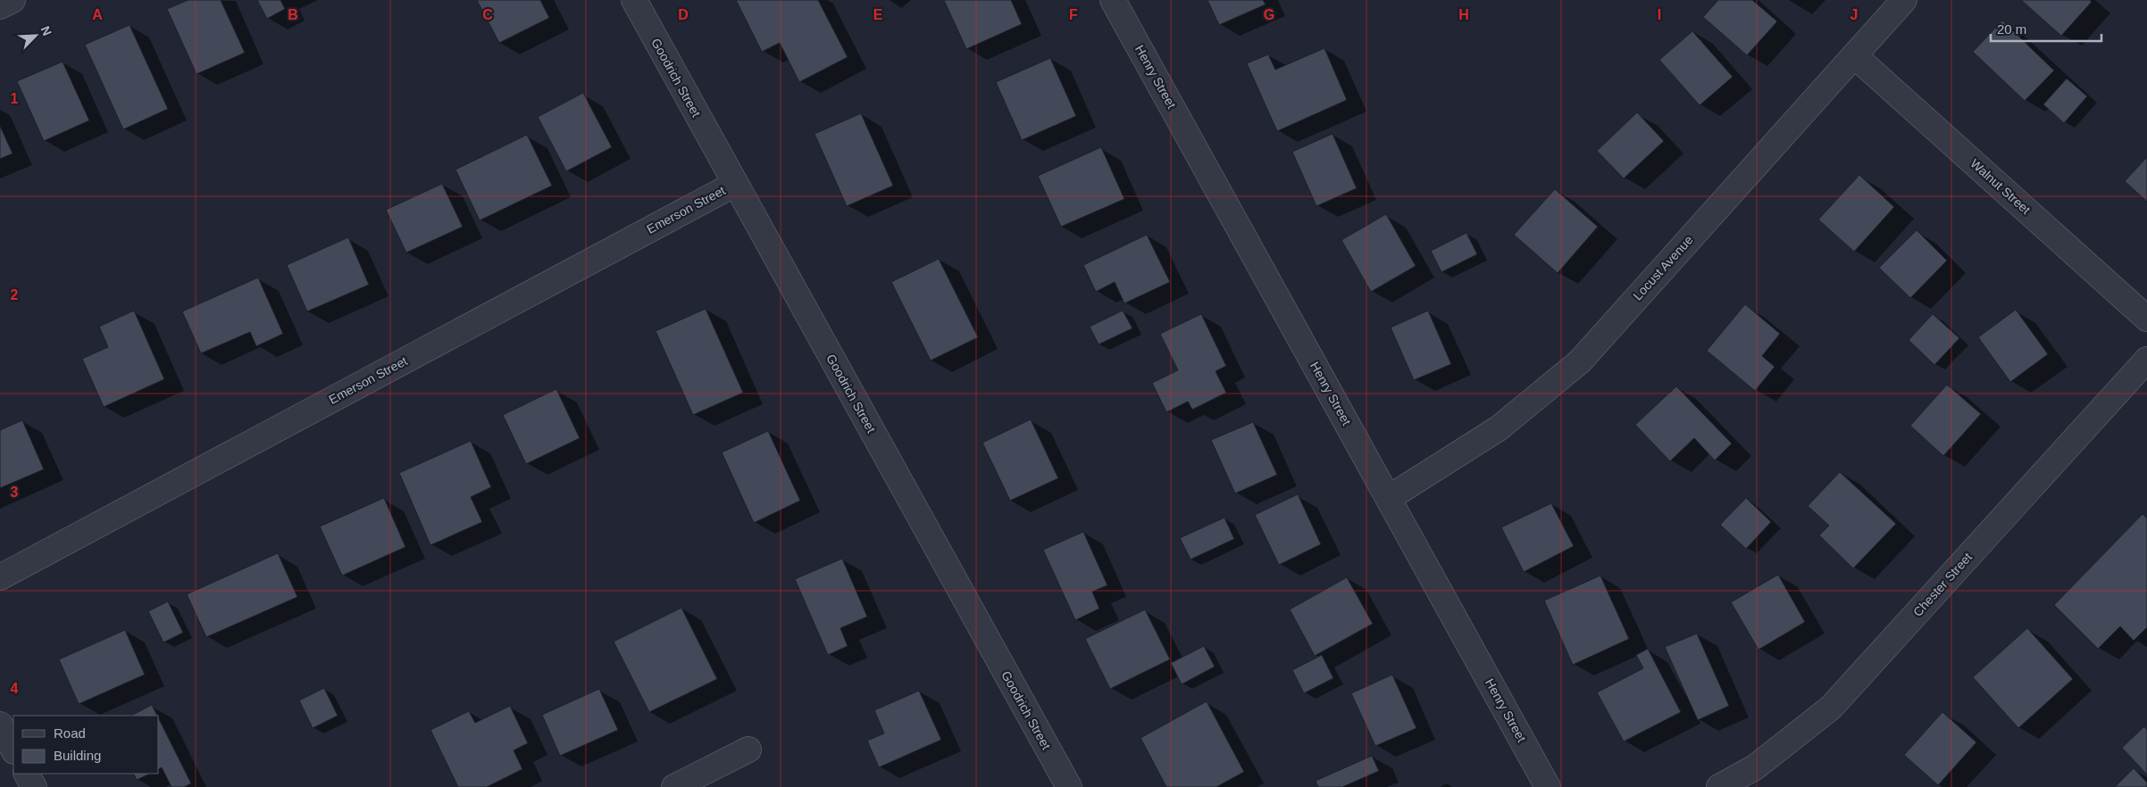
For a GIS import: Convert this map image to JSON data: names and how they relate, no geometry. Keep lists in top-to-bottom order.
{
  "streets": {
    "street": [
      "Henry Street",
      "Goodrich Street",
      "Walnut Street",
      "Emerson Street",
      "Locust Avenue",
      "Chester Street"
    ]
  },
  "crossings": [
    ["Henry Street", "Locust Avenue"],
    ["Goodrich Street", "Emerson Street"],
    ["Walnut Street", "Locust Avenue"]
  ],
  "legend": ["Road", "Building"],
  "scale_bar": "20 m",
  "north": "top right",
  "grid": {
    "columns": [
      "A",
      "B",
      "C",
      "D",
      "E",
      "F",
      "G",
      "H",
      "I",
      "J"
    ],
    "rows": [
      "1",
      "2",
      "3",
      "4"
    ]
  }
}
